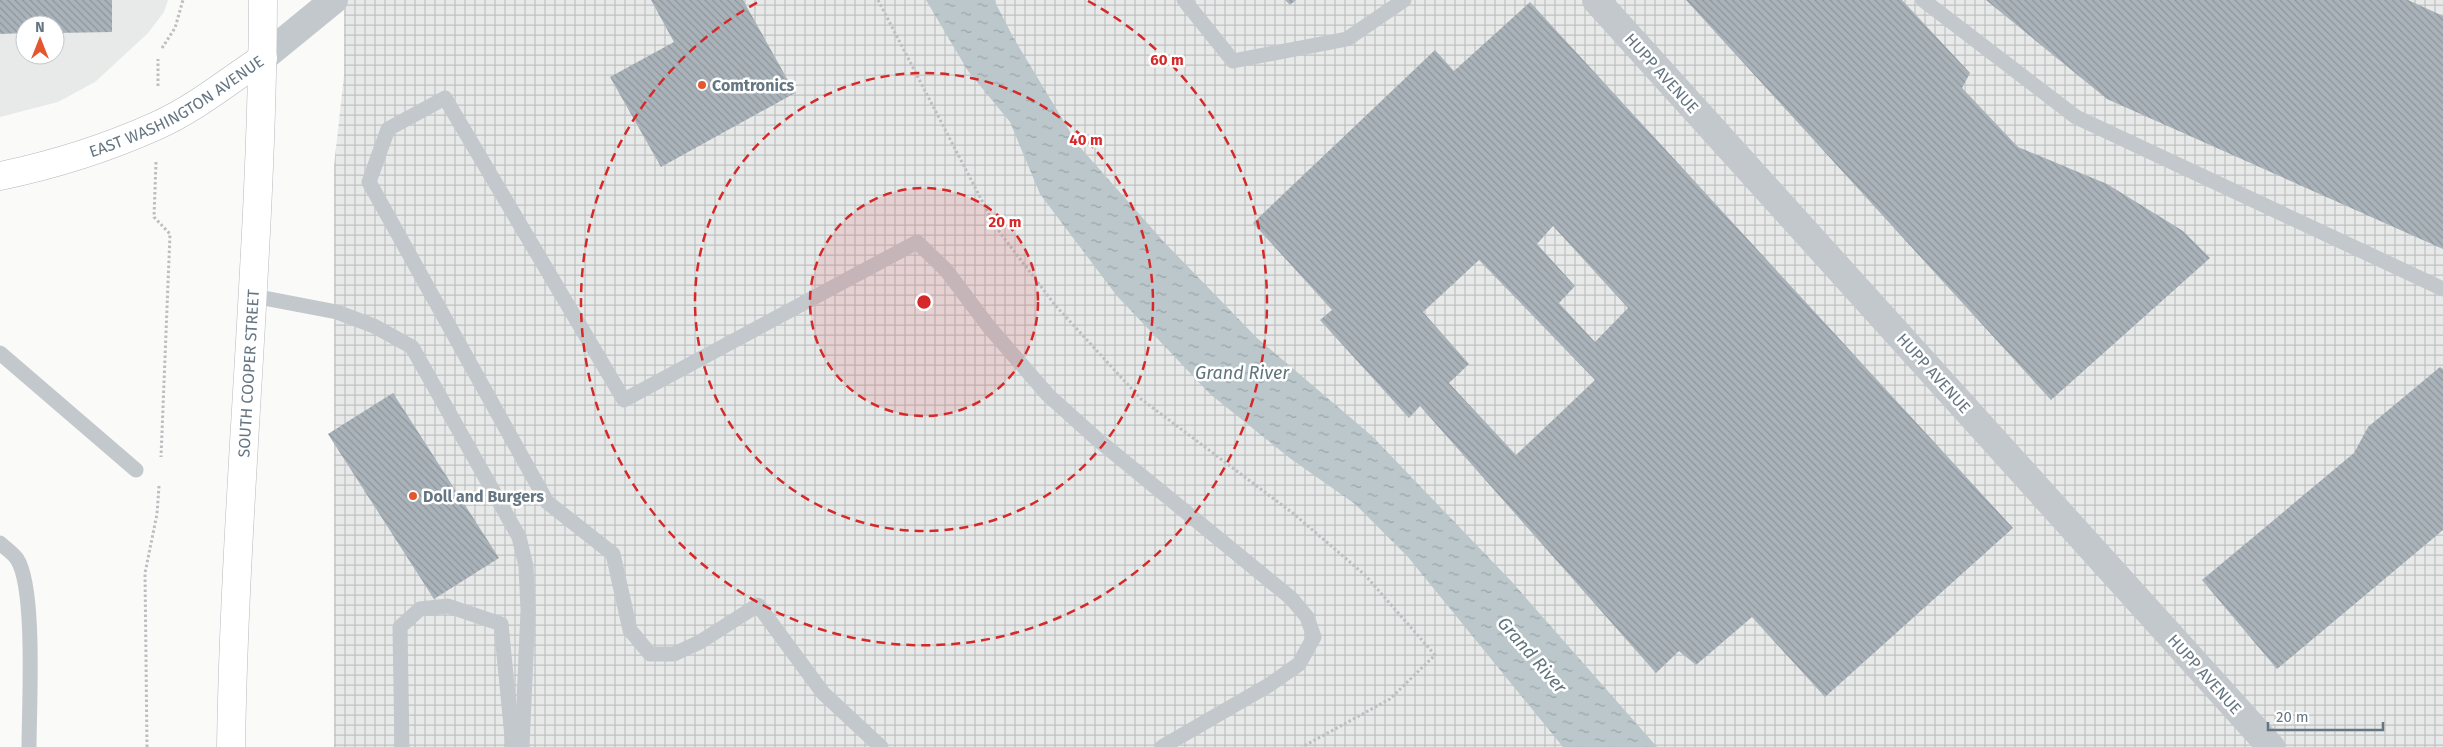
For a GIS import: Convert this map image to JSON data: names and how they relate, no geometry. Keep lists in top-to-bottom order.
{
  "streets": {
    "main road": ["EAST WASHINGTON AVENUE", "SOUTH COOPER STREET"],
    "street": ["HUPP AVENUE"]
  },
  "crossings": [
    ["EAST WASHINGTON AVENUE", "SOUTH COOPER STREET"]
  ],
  "water": ["Grand River"],
  "places": ["Comtronics", "Doll and Burgers"],
  "scale_bar": "20 m",
  "north": "top",
  "rings": ["60 m", "40 m", "20 m"]
}
